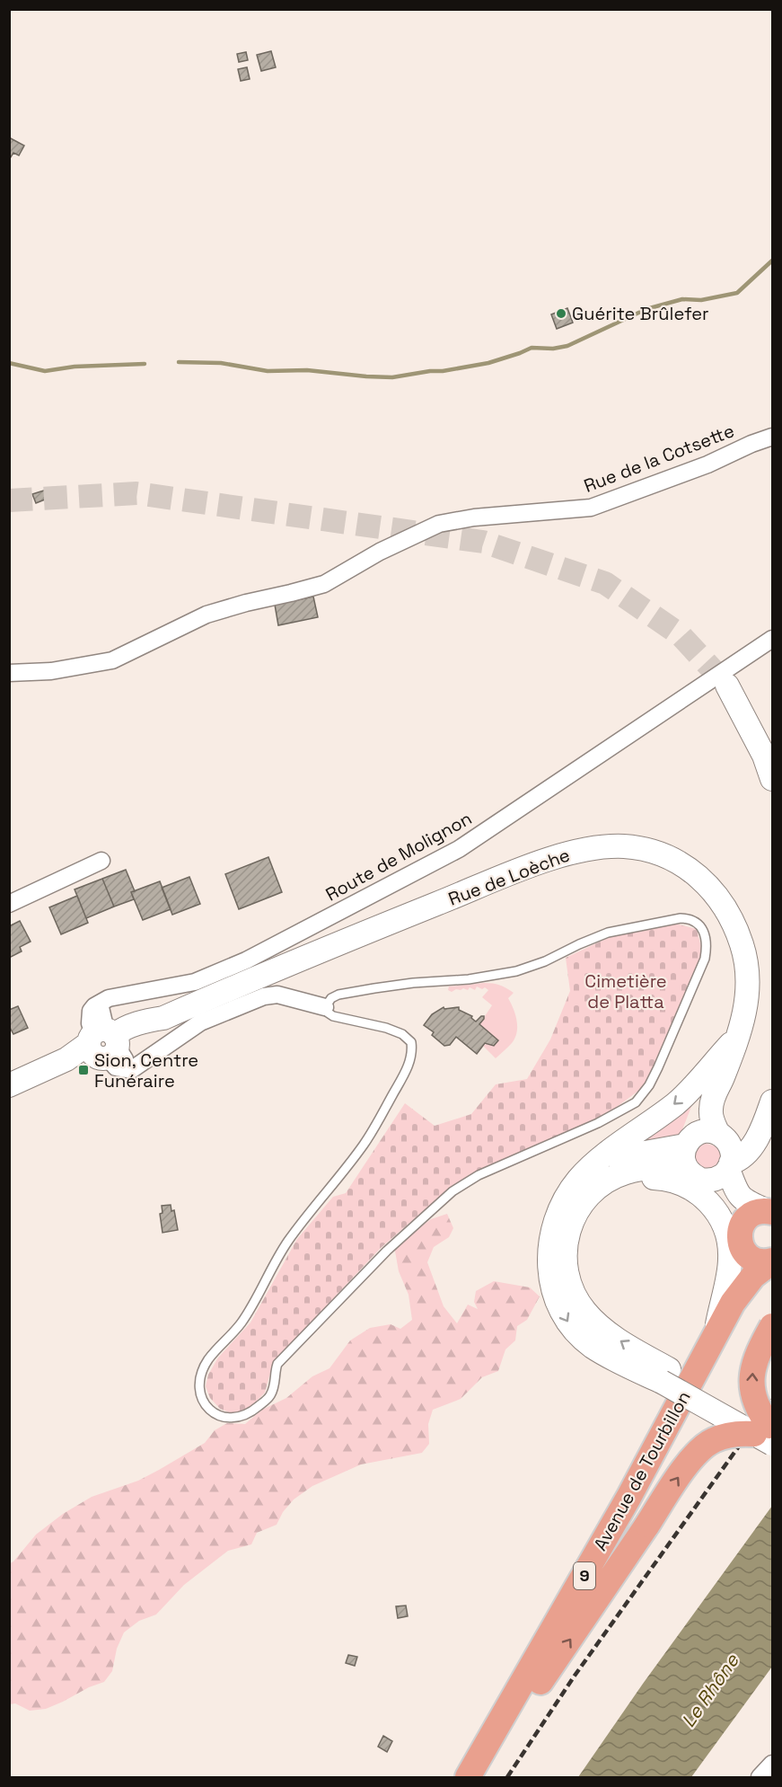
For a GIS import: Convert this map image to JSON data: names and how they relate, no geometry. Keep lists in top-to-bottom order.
{
  "streets": {
    "main road": ["Avenue de Tourbillon", "9"],
    "street": ["Rue de la Cotsette", "Route de Molignon", "Rue de Loèche"]
  },
  "crossings": [
    ["Route de Molignon", "Rue de Loèche"]
  ],
  "water": ["Le Rhône"],
  "parks": ["Cimetière de Platta"],
  "places": {
    "other": ["Guérite Brûlefer"],
    "transit": ["Sion, Centre Funéraire"]
  }
}
